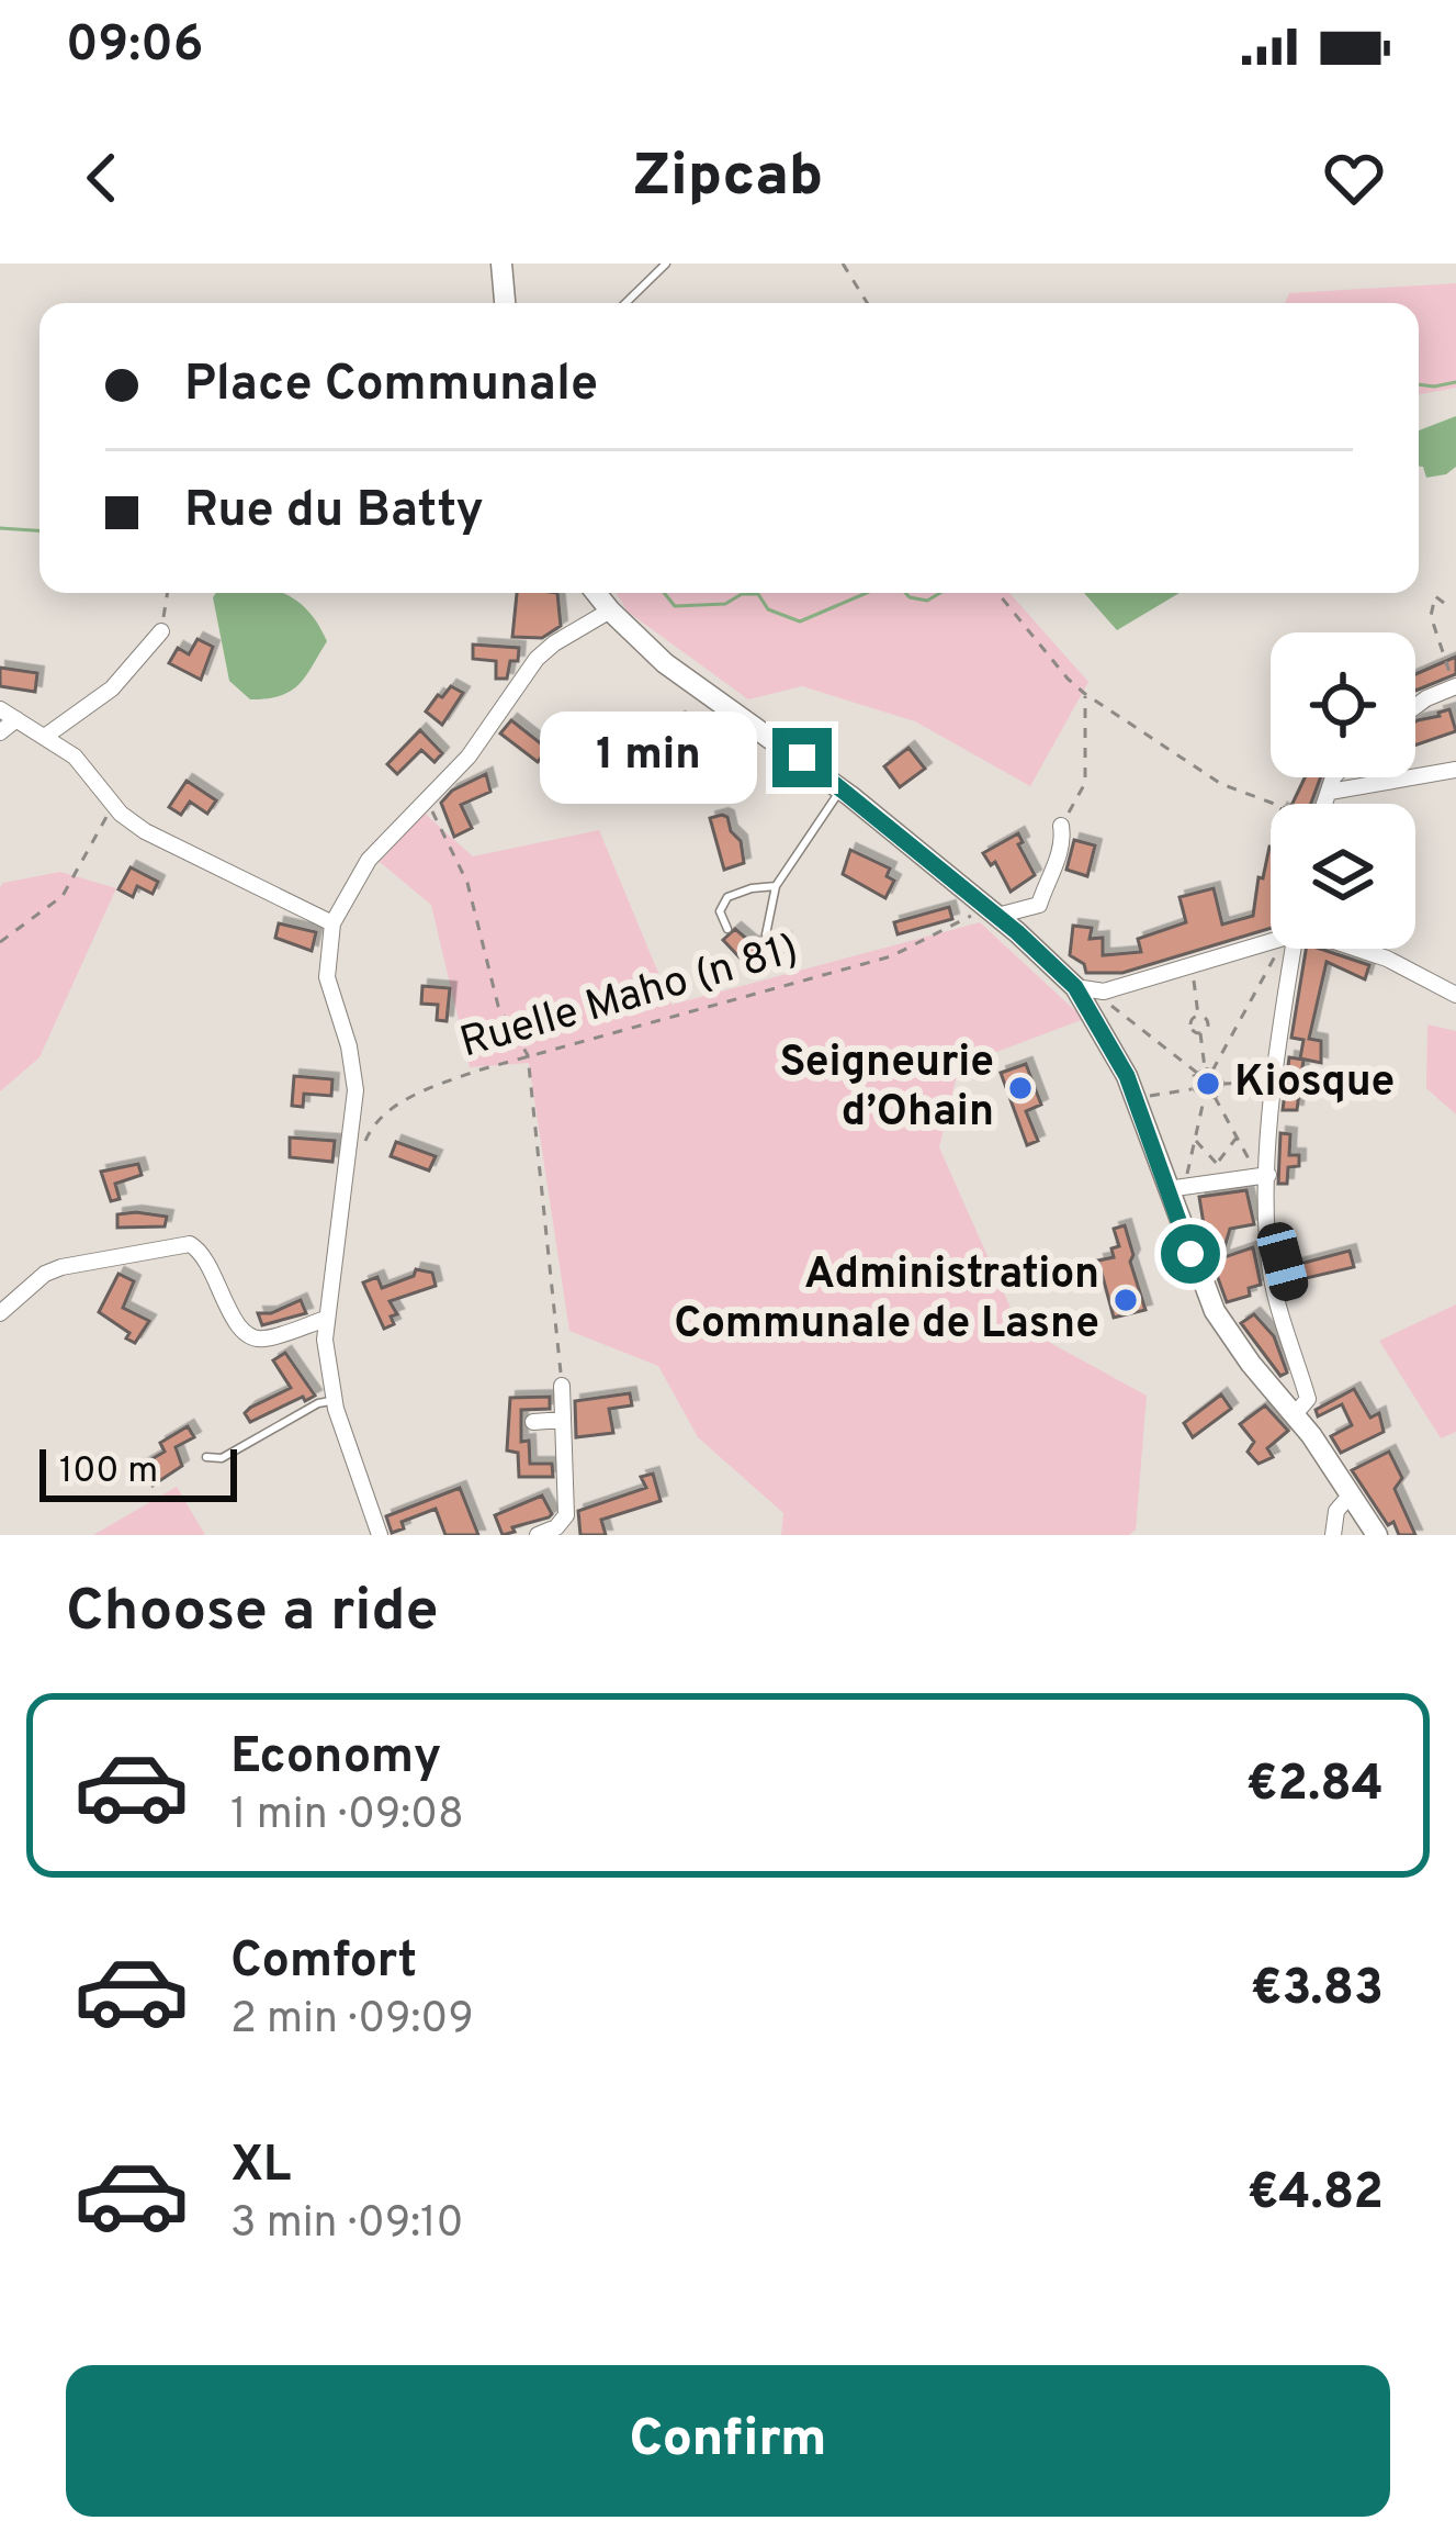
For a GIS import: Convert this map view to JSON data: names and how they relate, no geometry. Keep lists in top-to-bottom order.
{
  "streets": {
    "path": ["Ruelle Maho (n 81)"]
  },
  "places": ["Kiosque", "Seigneurie d’Ohain", "Administration Communale de Lasne"],
  "scale_bar": "100 m",
  "page": {
    "status": "09:06",
    "header": "Zipcab",
    "banner": ["Place Communale", "Rue du Batty"],
    "bubble": "1 min",
    "scale": "100 m",
    "heading": "Choose a ride",
    "list": [
      {
        "name": "Economy",
        "note": "1 min · 09:08",
        "value": "€2.84"
      },
      {
        "name": "Comfort",
        "note": "2 min · 09:09",
        "value": "€3.83"
      },
      {
        "name": "XL",
        "note": "3 min · 09:10",
        "value": "€4.82"
      }
    ],
    "buttons": "Confirm"
  }
}
